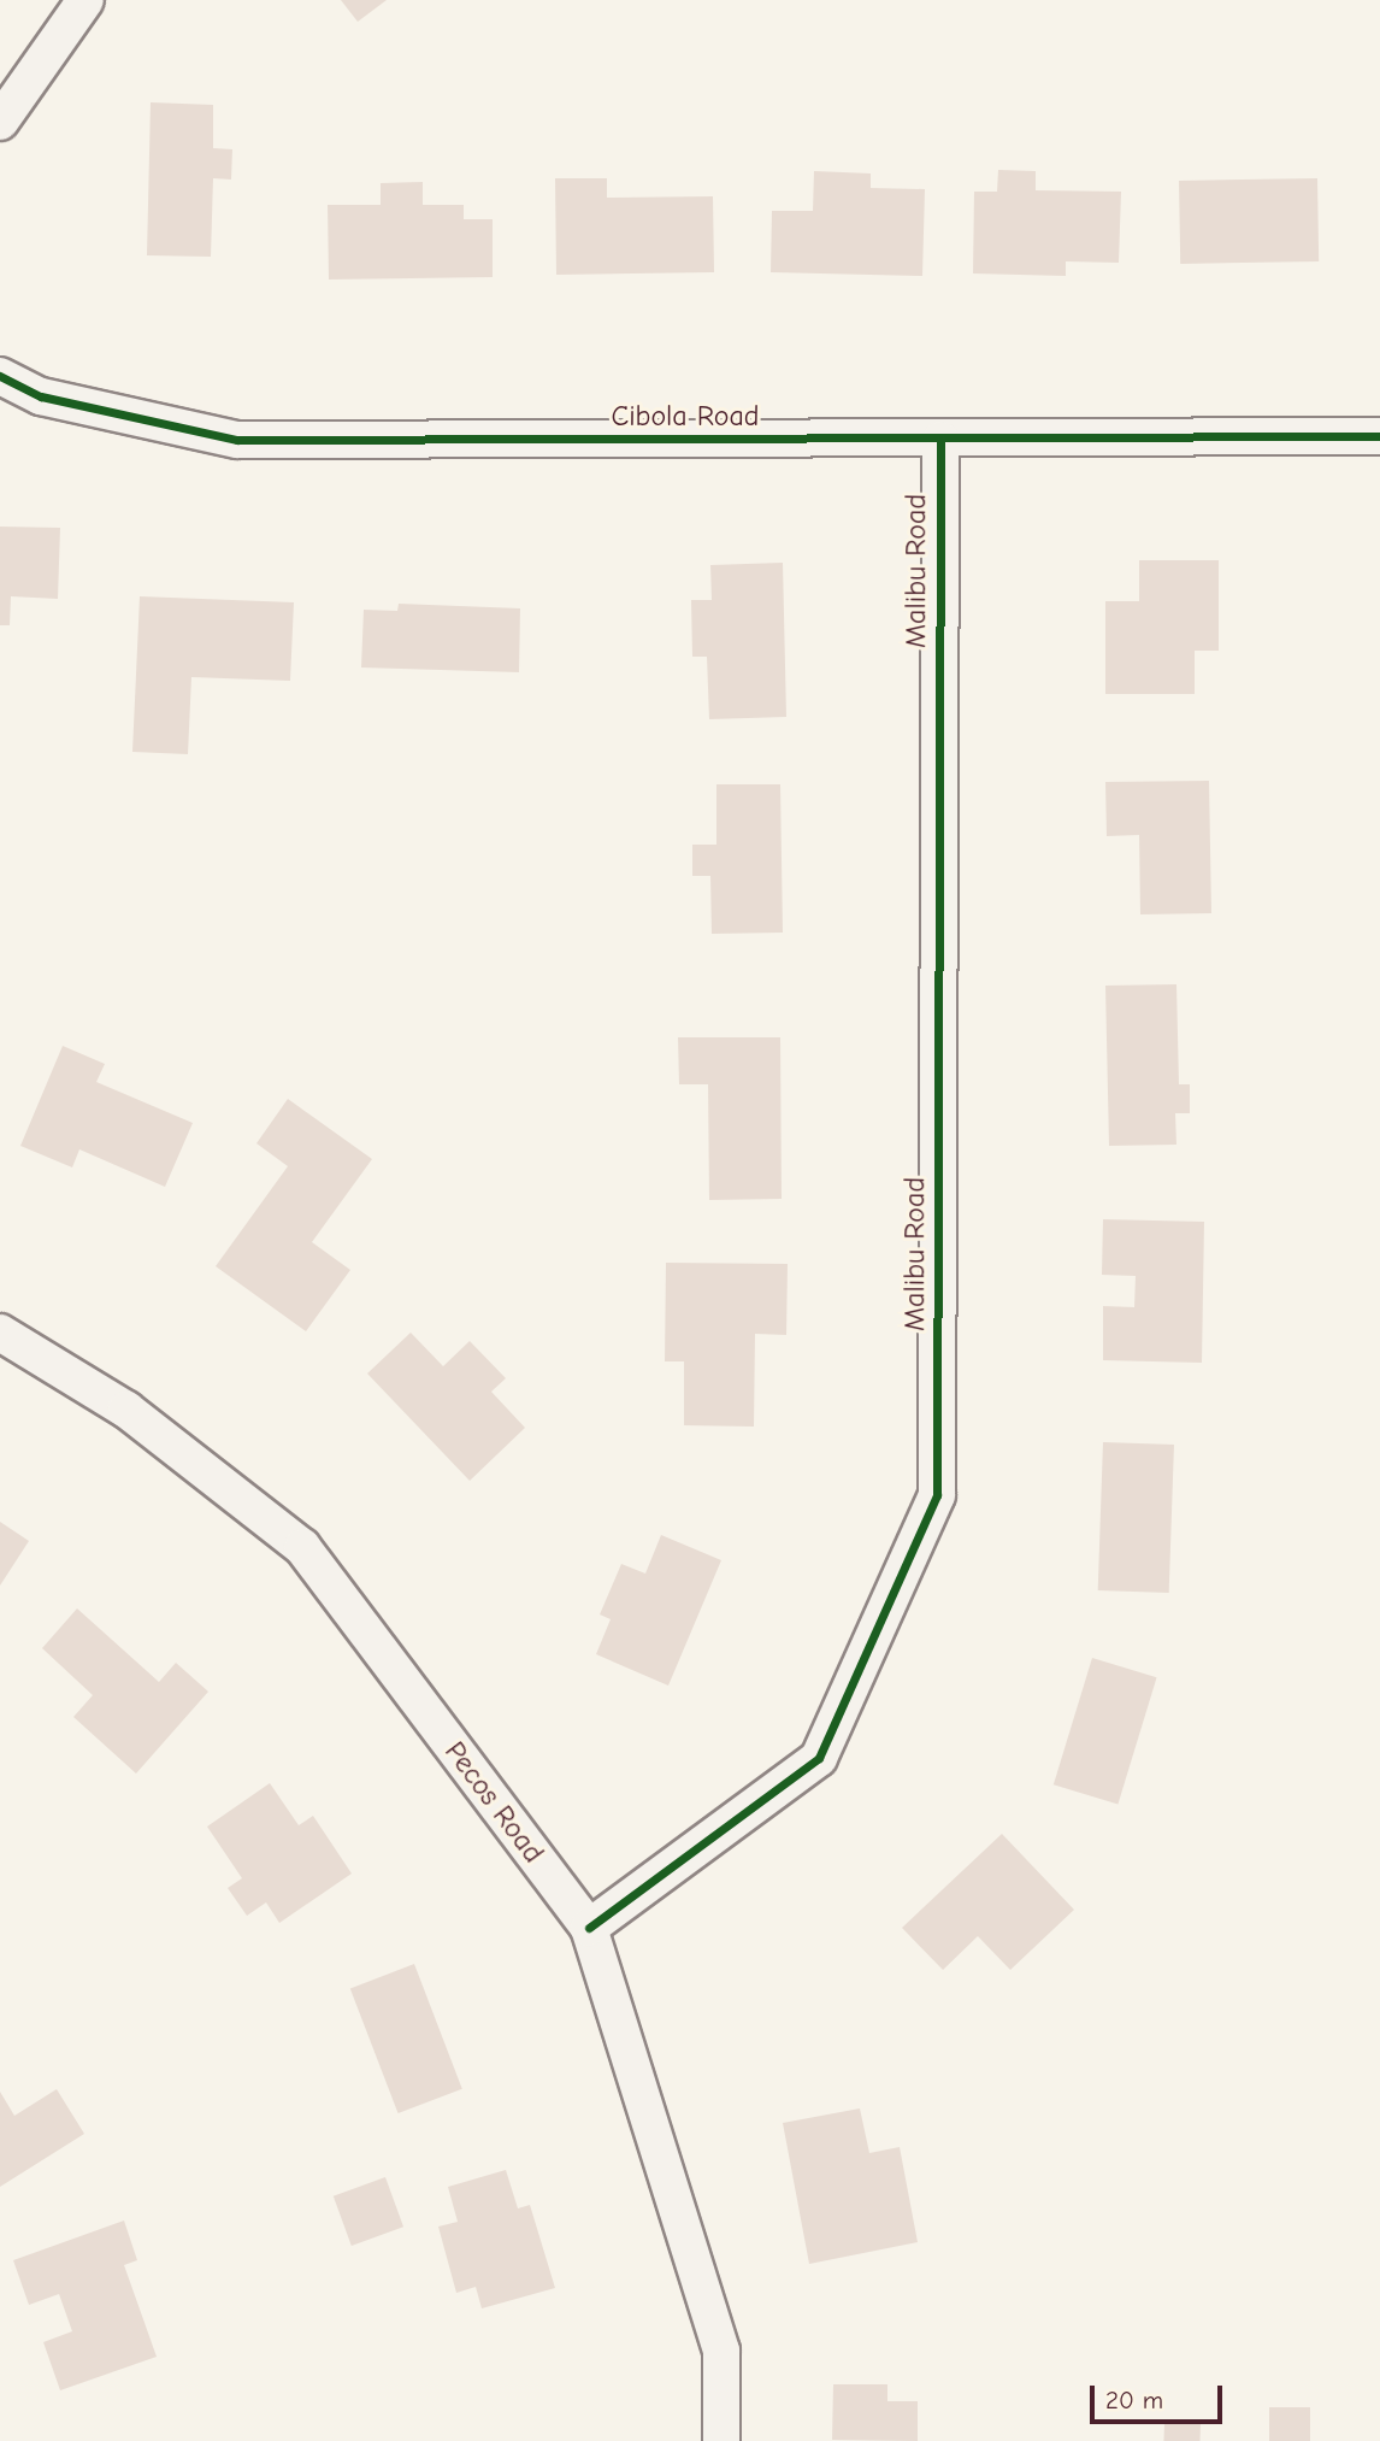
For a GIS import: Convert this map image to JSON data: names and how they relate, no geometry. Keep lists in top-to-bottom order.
{
  "streets": {
    "street": ["Cibola Road", "Malibu Road", "Pecos Road"]
  },
  "crossings": [
    ["Cibola Road", "Malibu Road"],
    ["Malibu Road", "Pecos Road"]
  ],
  "scale_bar": "20 m"
}
